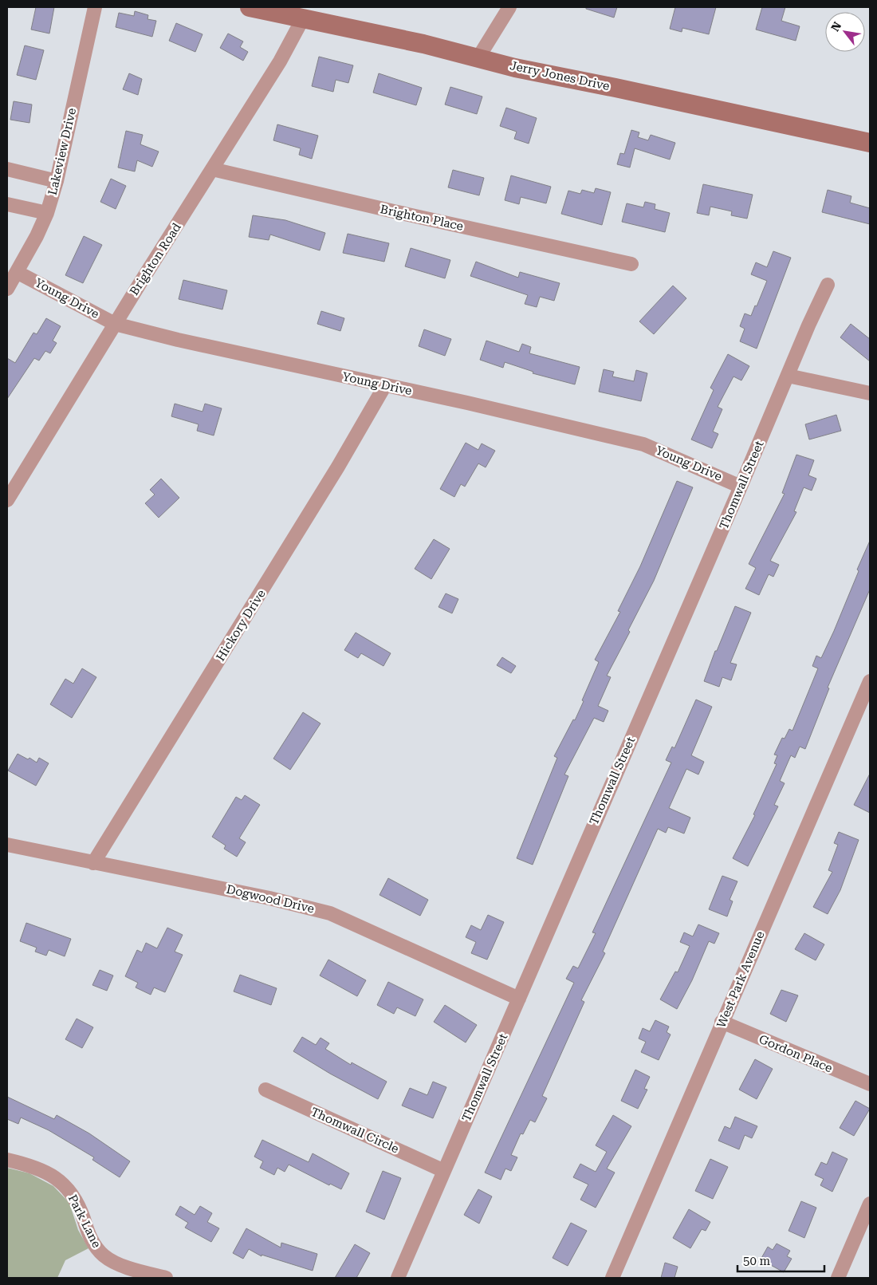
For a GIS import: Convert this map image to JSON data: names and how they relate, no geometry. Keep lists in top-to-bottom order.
{
  "streets": {
    "main road": ["Jerry Jones Drive"],
    "street": [
      "Lakeview Drive",
      "Brighton Place",
      "Brighton Road",
      "Young Drive",
      "Thomwall Street",
      "Hickory Drive",
      "Dogwood Drive",
      "West Park Avenue",
      "Gordon Place",
      "Thomwall Circle",
      "Park Lane"
    ]
  },
  "crossings": [
    ["Jerry Jones Drive", "Brighton Road"],
    ["Lakeview Drive", "Young Drive"],
    ["Brighton Place", "Brighton Road"],
    ["Brighton Road", "Young Drive"],
    ["Young Drive", "Thomwall Street"],
    ["Young Drive", "Hickory Drive"],
    ["Thomwall Street", "Dogwood Drive"],
    ["Thomwall Street", "Thomwall Circle"],
    ["Hickory Drive", "Dogwood Drive"],
    ["West Park Avenue", "Gordon Place"]
  ],
  "scale_bar": "50 m",
  "north": "top left"
}
